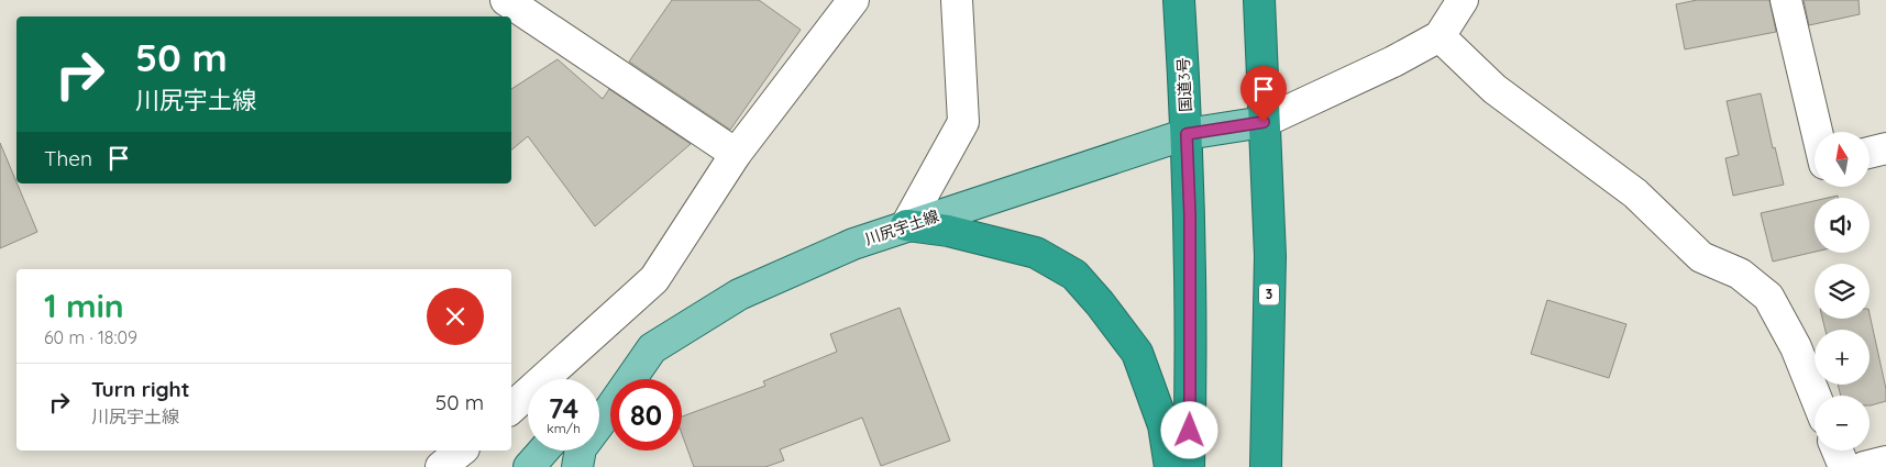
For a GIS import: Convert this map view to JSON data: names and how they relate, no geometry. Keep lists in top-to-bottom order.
{
  "streets": {
    "highway": ["国道3号", "3"],
    "main road": ["川尻宇土線"]
  },
  "crossings": [
    ["国道3号", "川尻宇土線"],
    ["川尻宇土線", "3"]
  ],
  "north": "top",
  "page": {
    "turn": ["50 m", "川尻宇土線"],
    "map_buttons": ["+", "−"],
    "then": "Then",
    "heading": ["1 min", "60 m · 18:09"],
    "list": [
      {
        "name": "Turn right",
        "note": "川尻宇土線",
        "value": "50 m"
      }
    ],
    "speed": "74 km/h",
    "limit": "80"
  }
}
